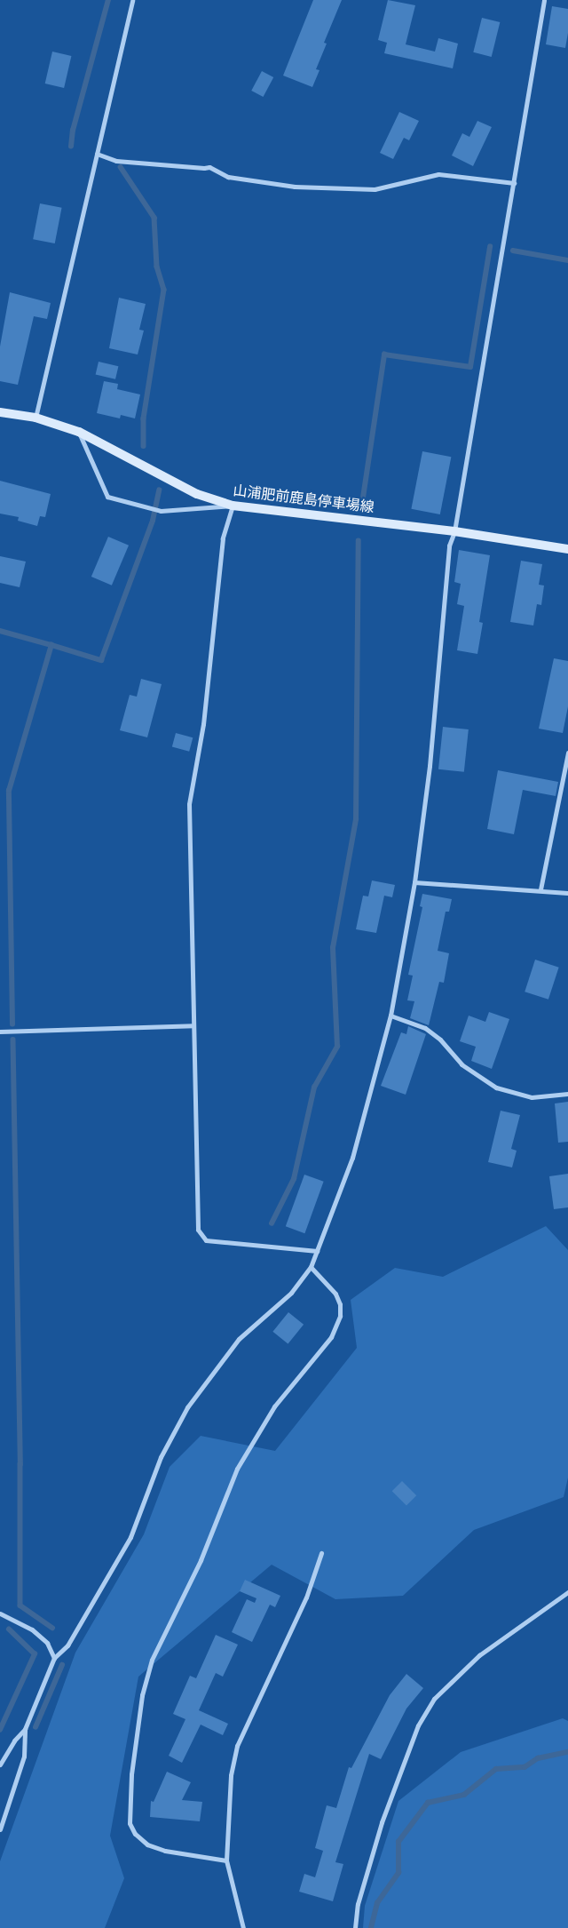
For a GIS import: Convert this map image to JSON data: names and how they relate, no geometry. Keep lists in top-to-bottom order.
{
  "streets": {
    "main road": ["山浦肥前鹿島停車場線"]
  }
}
